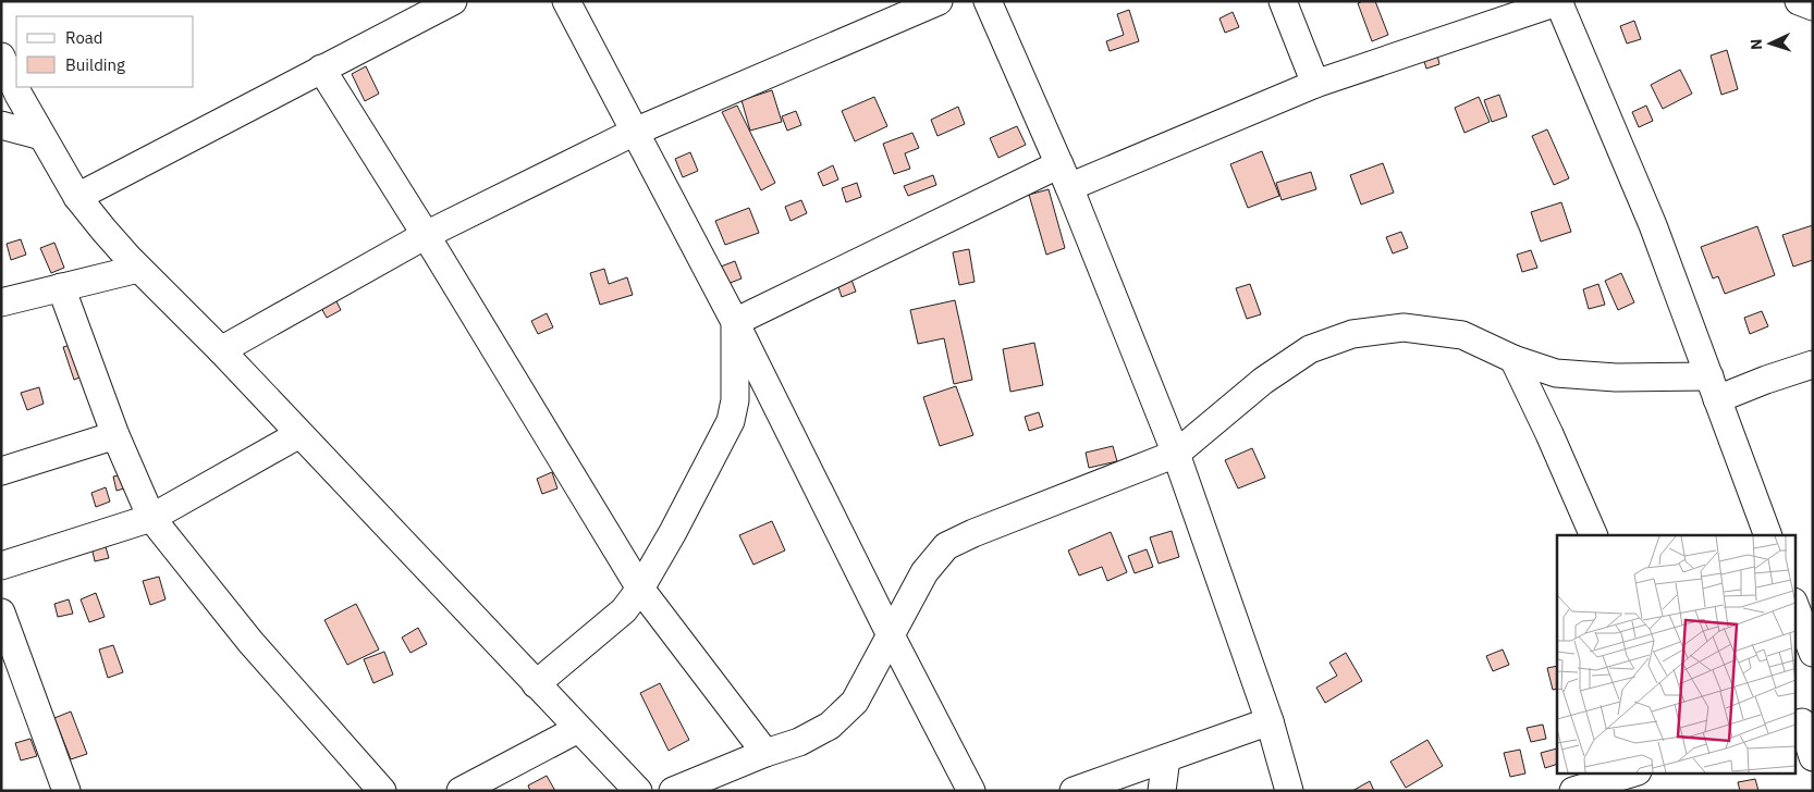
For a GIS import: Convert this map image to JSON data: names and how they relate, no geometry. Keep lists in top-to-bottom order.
{
  "legend": ["Road", "Building"],
  "north": "left"
}
